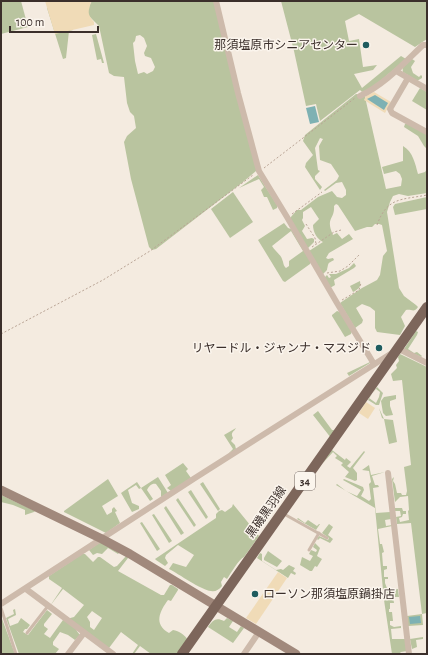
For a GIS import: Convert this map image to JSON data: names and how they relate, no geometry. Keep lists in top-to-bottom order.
{
  "streets": {
    "main road": ["34", "黒磯黒羽線"]
  },
  "places": ["那須塩原市シニアセンター", "リヤードル・ジャンナ・マスジド", "ローソン那須塩原鍋掛店"],
  "scale_bar": "100 m"
}
